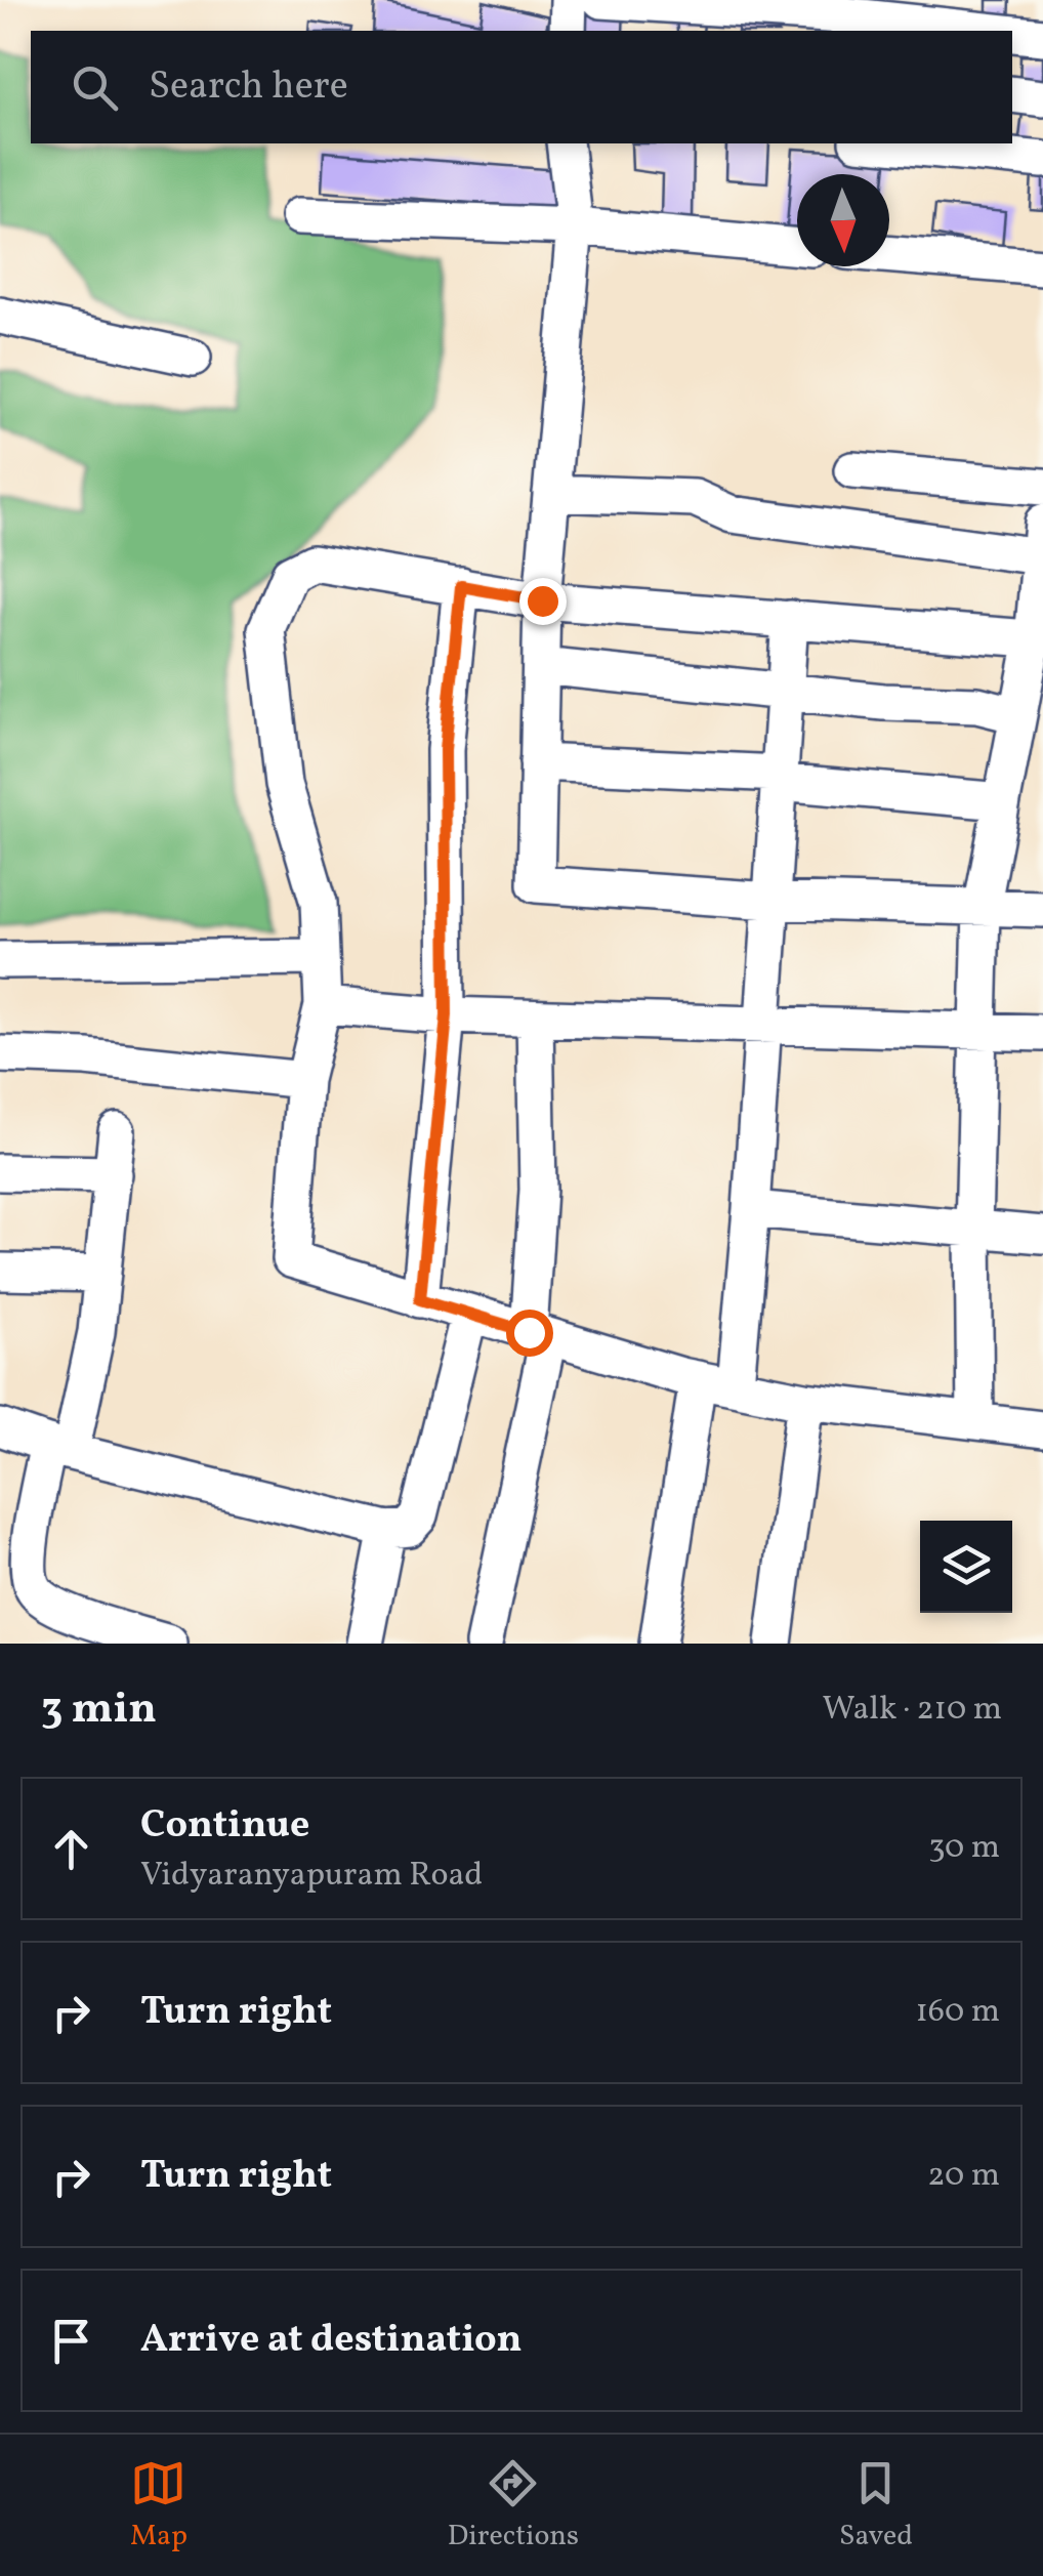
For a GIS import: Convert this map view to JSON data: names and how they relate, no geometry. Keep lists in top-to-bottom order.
{
  "north": "bottom",
  "page": {
    "search": "Search here",
    "heading": ["3 min", "Walk · 210 m"],
    "list": [
      ["Continue", "Vidyaranyapuram Road", "30 m"],
      ["Turn right", "160 m"],
      ["Turn right", "20 m"],
      "Arrive at destination"
    ],
    "nav": ["Map", "Directions", "Saved"]
  }
}
